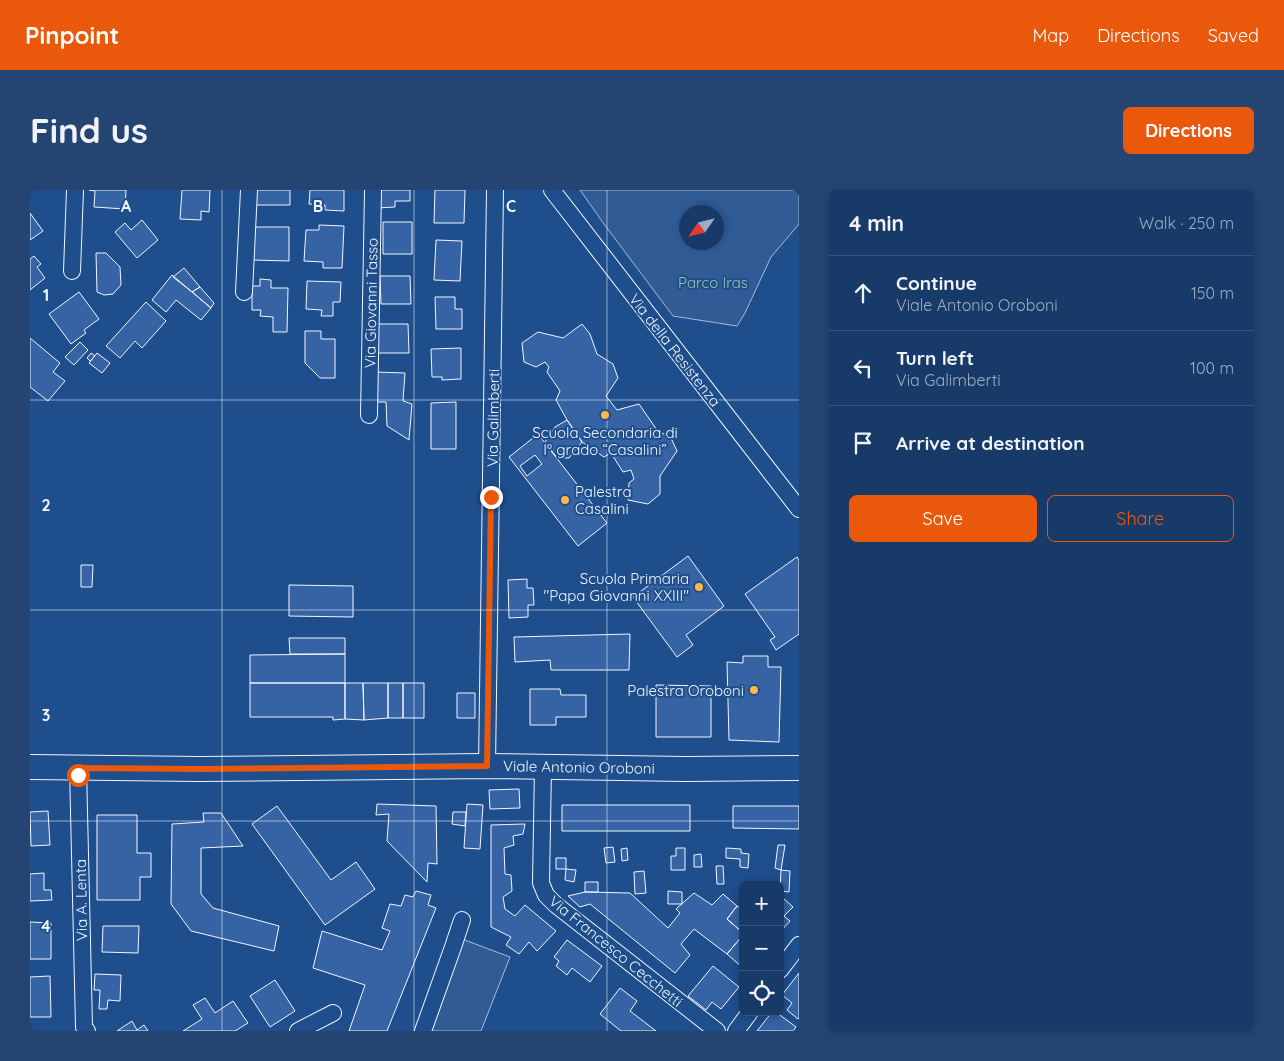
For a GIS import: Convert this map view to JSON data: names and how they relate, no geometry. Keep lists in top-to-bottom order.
{
  "streets": {
    "street": [
      "Via Giovanni Tasso",
      "Via della Resistenza",
      "Via Galimberti",
      "Viale Antonio Oroboni",
      "Via A. Lenta",
      "Via Francesco Cecchetti"
    ]
  },
  "crossings": [
    ["Via Galimberti", "Viale Antonio Oroboni"],
    ["Viale Antonio Oroboni", "Via A. Lenta"],
    ["Viale Antonio Oroboni", "Via Francesco Cecchetti"]
  ],
  "parks": ["Parco Iras"],
  "places": [
    "Scuola Secondaria di I° grado “Casalini”",
    "Palestra Casalini",
    "Scuola Primaria \"Papa Giovanni XXIII\"",
    "Palestra Oroboni"
  ],
  "north": "bottom left",
  "page": {
    "header": "Pinpoint",
    "nav": ["Map", "Directions", "Saved"],
    "buttons": [
      "Directions",
      ["Save", "Share"]
    ],
    "title": "Find us",
    "heading": ["4 min", "Walk · 250 m"],
    "list": [
      ["Continue", "Viale Antonio Oroboni", "150 m"],
      ["Turn left", "Via Galimberti", "100 m"],
      "Arrive at destination"
    ],
    "map_buttons": ["+", "−"]
  },
  "grid": {
    "columns": ["A", "B", "C"],
    "rows": [
      "1",
      "2",
      "3",
      "4"
    ]
  }
}
